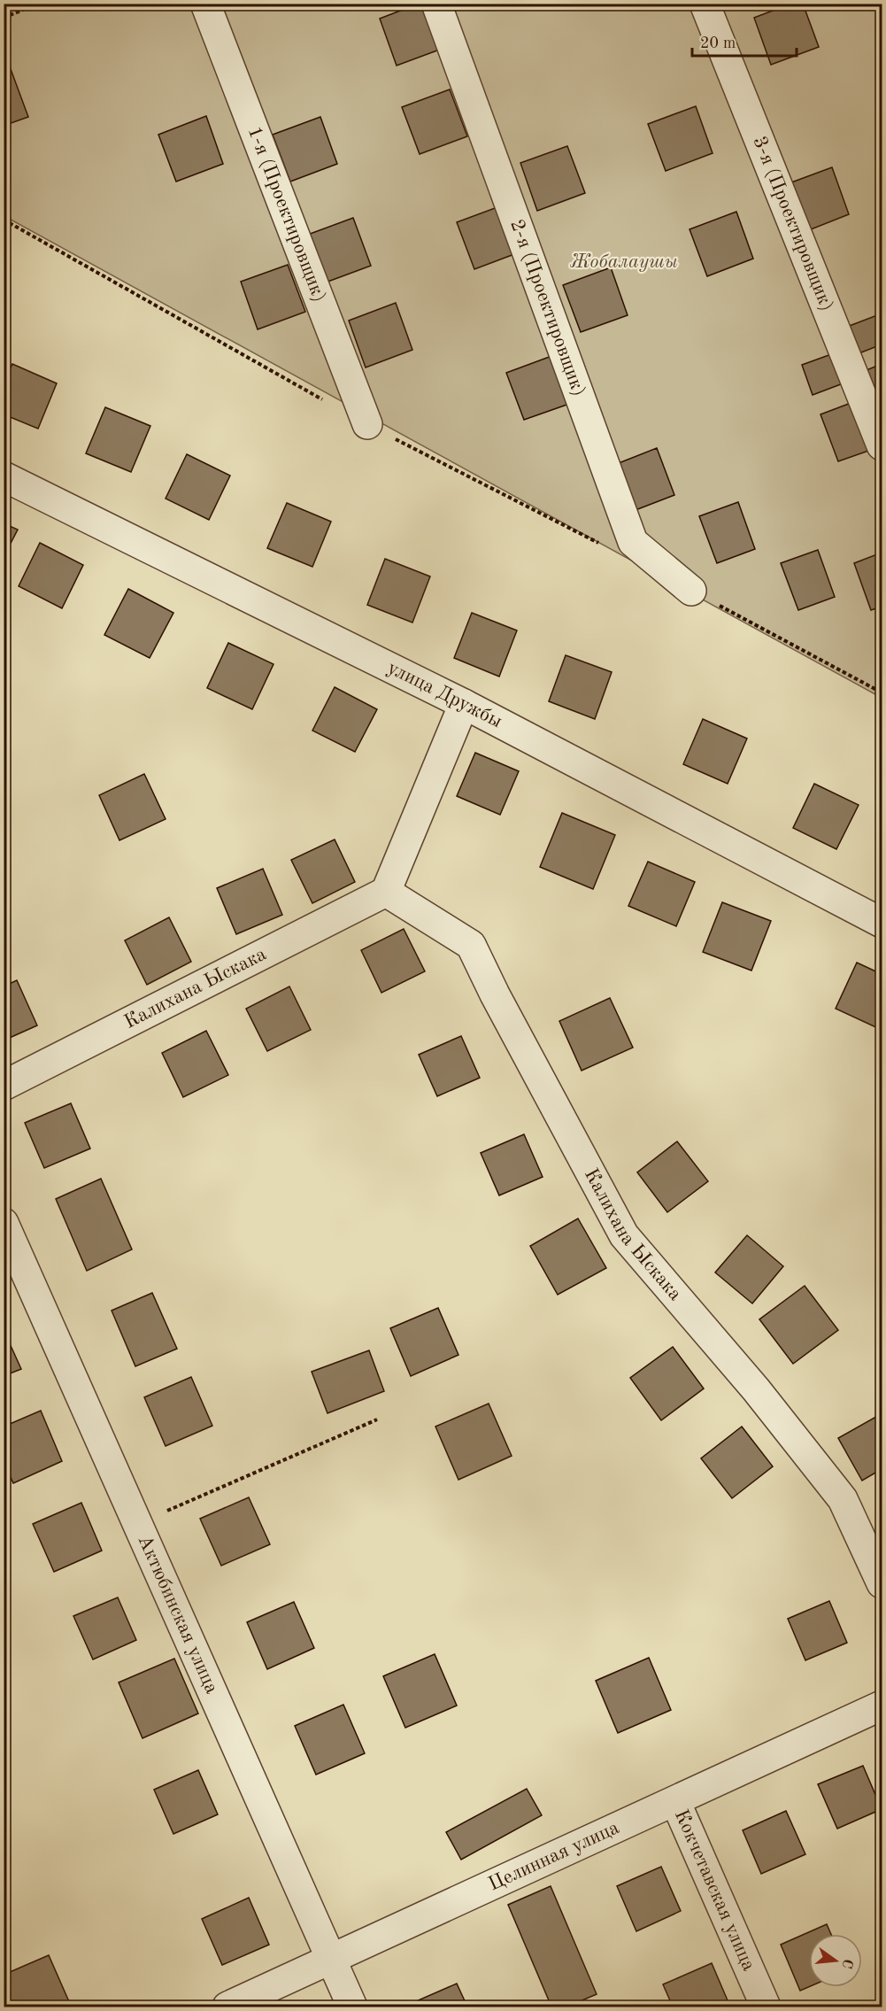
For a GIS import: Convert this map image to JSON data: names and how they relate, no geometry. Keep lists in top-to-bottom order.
{
  "streets": {
    "street": [
      "1-я (Проектировщик)",
      "3-я (Проектировщик)",
      "2-я (Проектировщик)",
      "улица Дружбы",
      "Калихана Ыскака",
      "Актюбинская улица",
      "Целинная улица",
      "Кокчетавская улица"
    ]
  },
  "crossings": [
    ["Актюбинская улица", "Целинная улица"],
    ["Целинная улица", "Кокчетавская улица"]
  ],
  "parks": ["Жобалаушы"],
  "scale_bar": "20 m",
  "north": "right"
}
